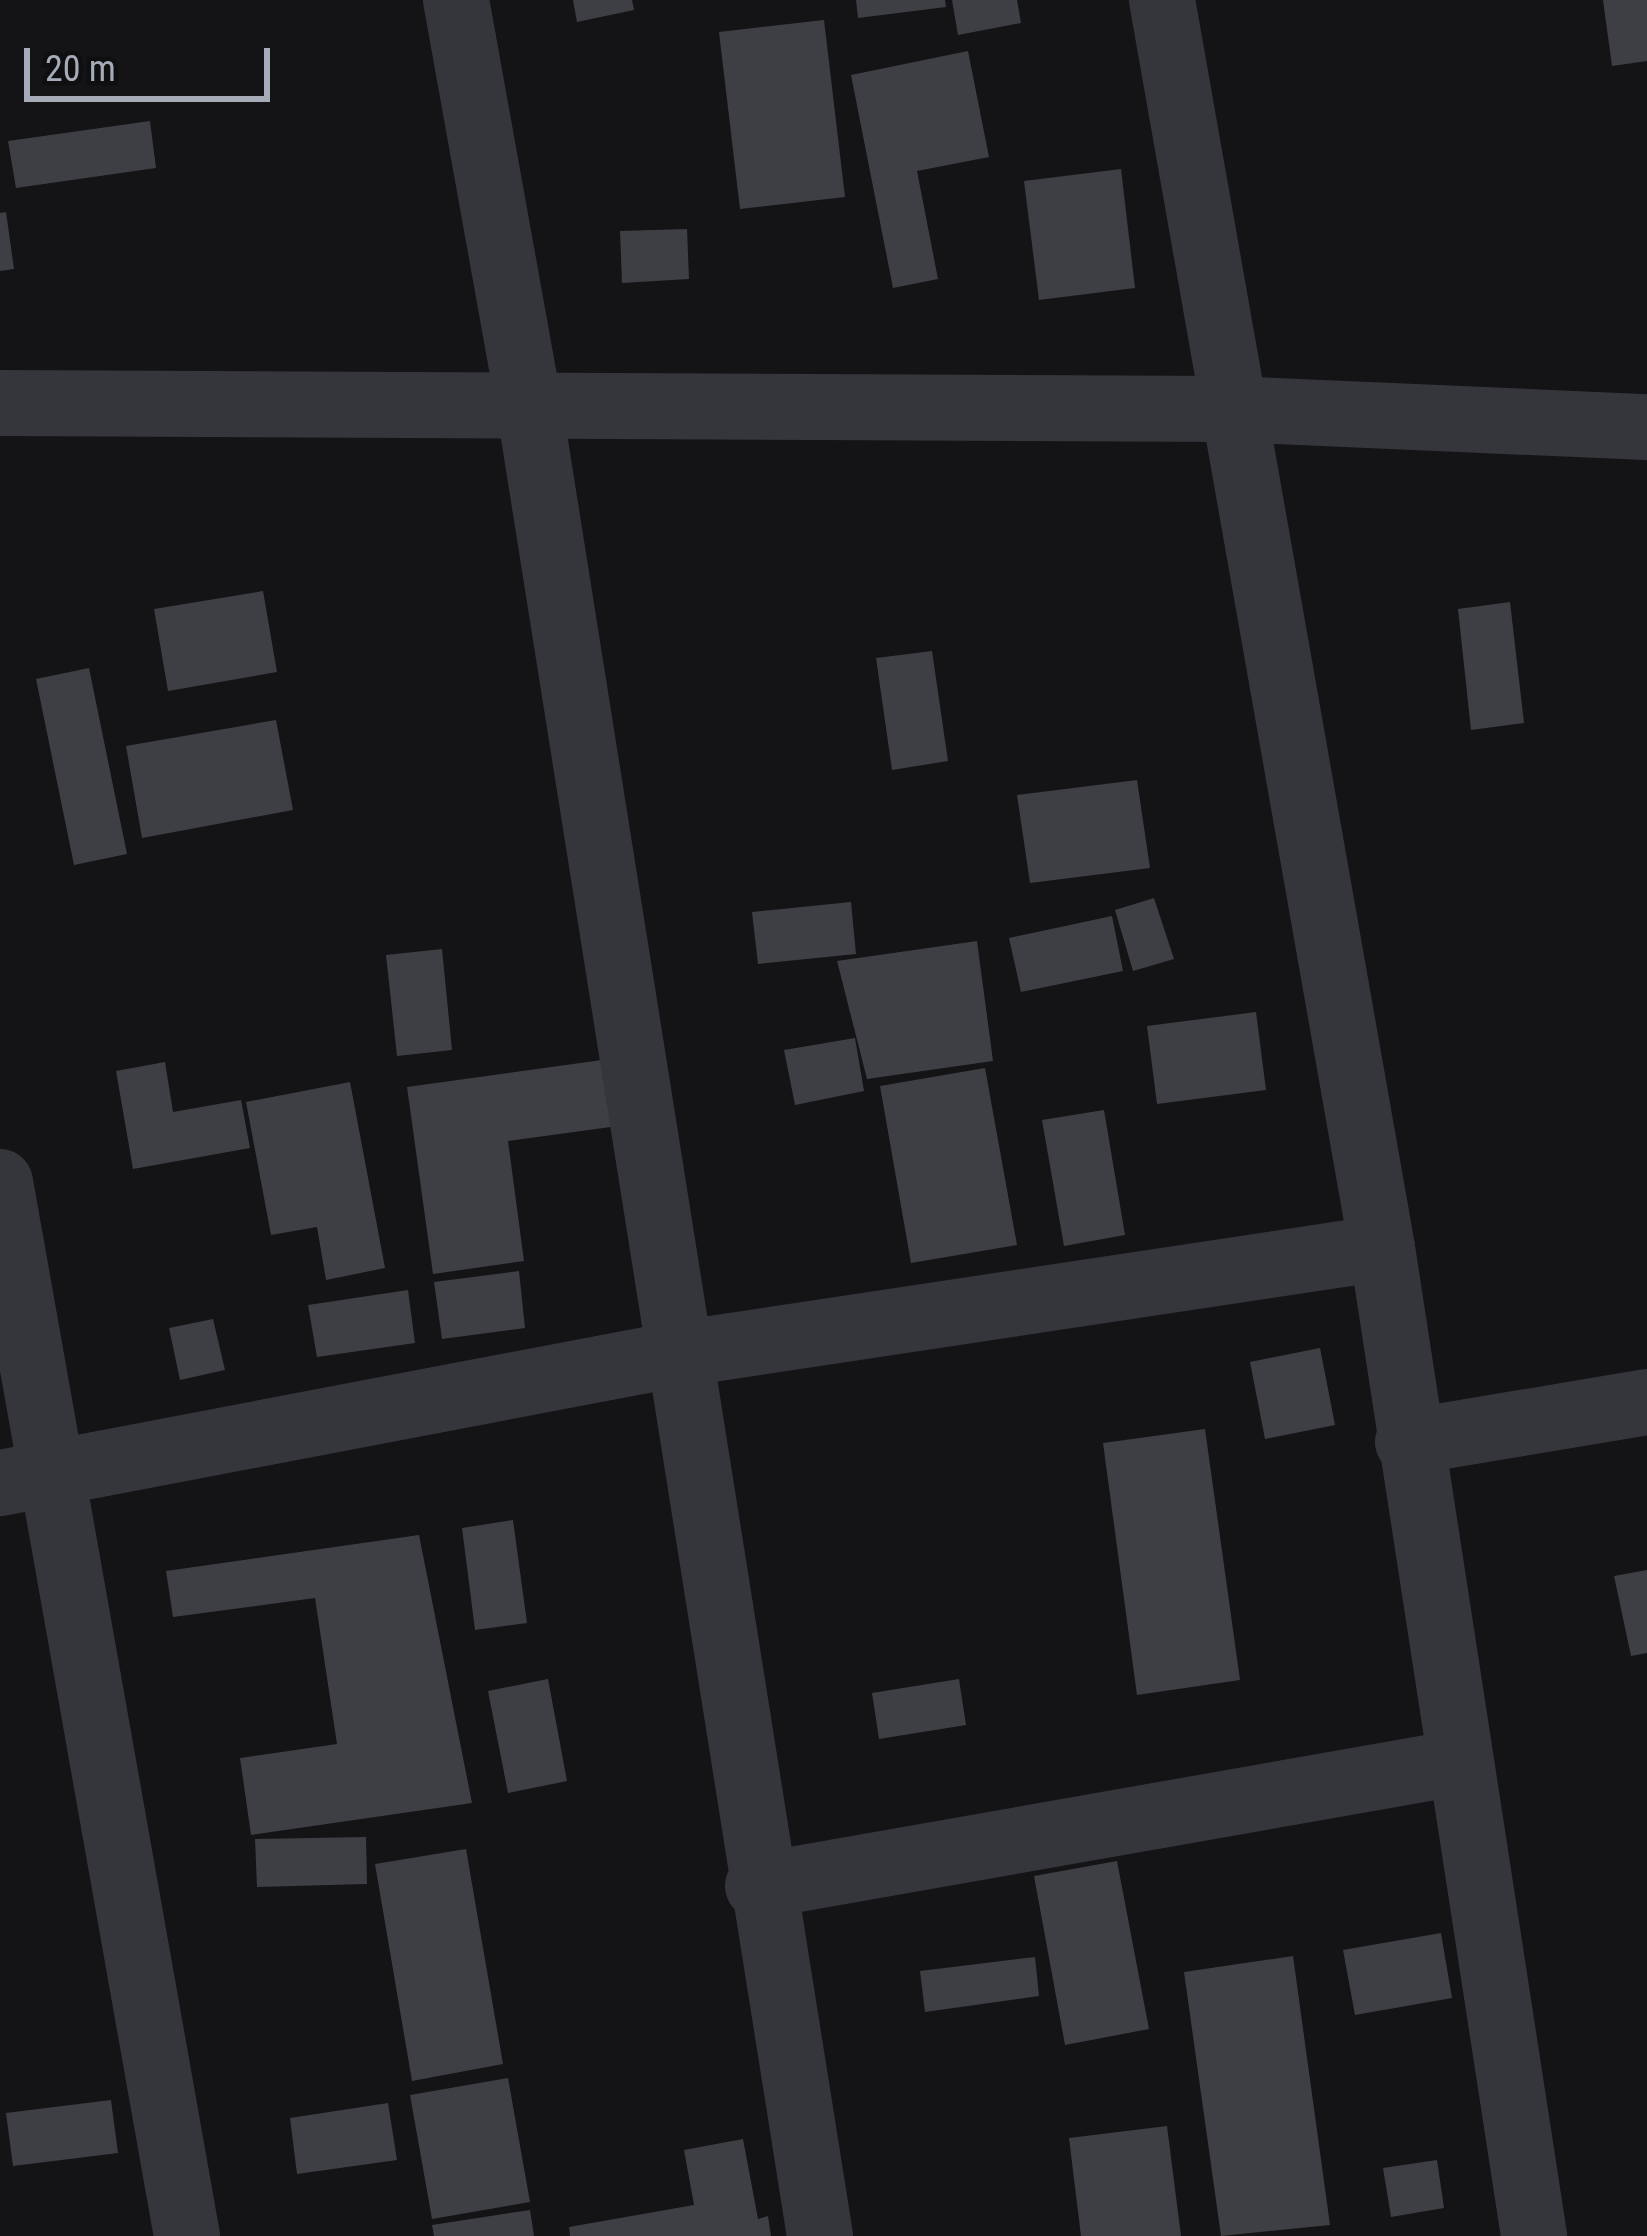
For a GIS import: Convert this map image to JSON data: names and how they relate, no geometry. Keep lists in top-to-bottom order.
{
  "scale_bar": "20 m"
}
